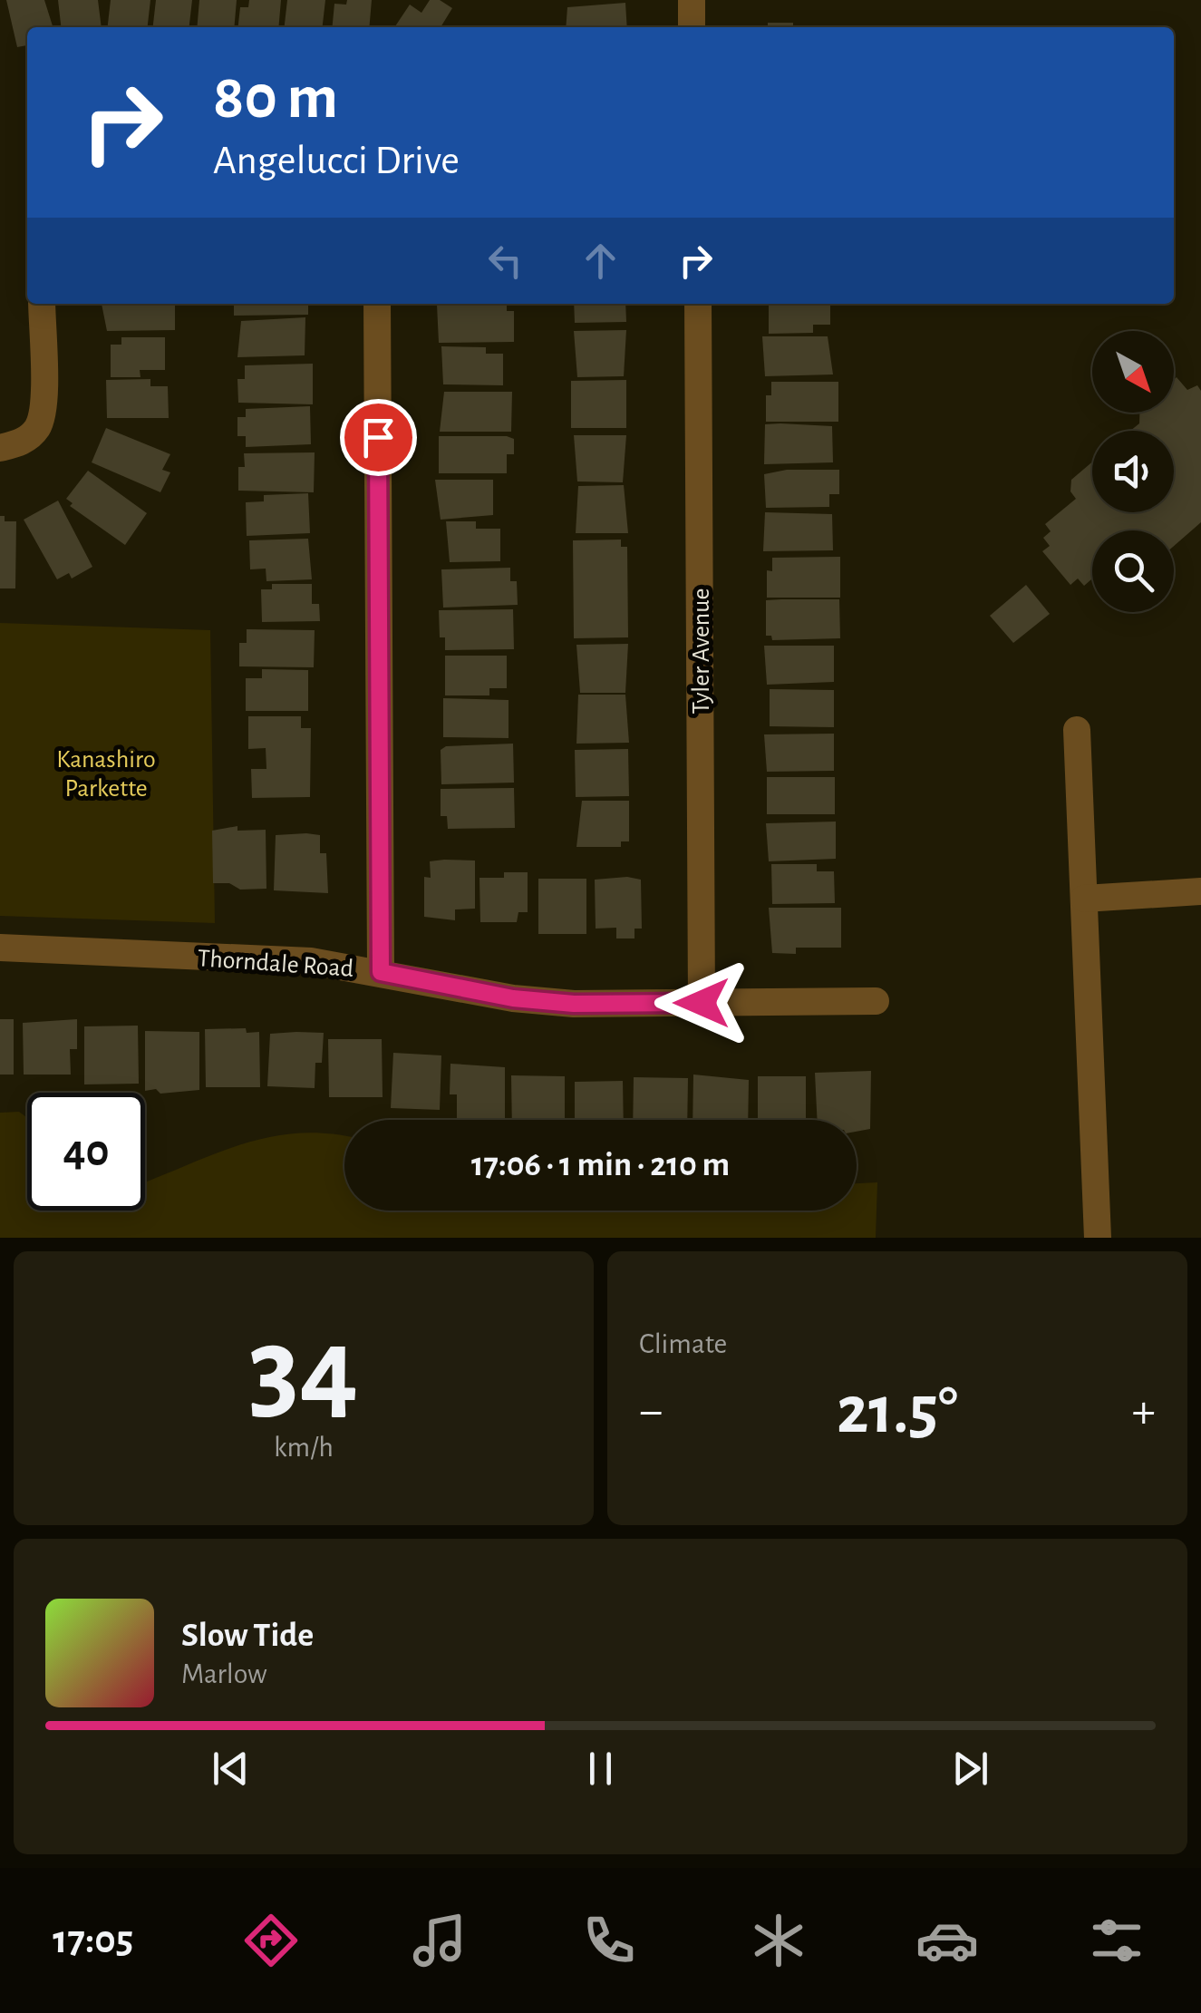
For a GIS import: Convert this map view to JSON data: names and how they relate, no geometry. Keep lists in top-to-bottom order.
{
  "streets": {
    "street": ["Tyler Avenue", "Thorndale Road"]
  },
  "crossings": [
    ["Tyler Avenue", "Thorndale Road"]
  ],
  "parks": ["Kanashiro Parkette"],
  "north": "bottom right",
  "page": {
    "turn": ["80 m", "Angelucci Drive"],
    "limit": "40",
    "trip": "17:06 · 1 min · 210 m",
    "tile": [
      ["34", "km/h"],
      "Climate"
    ],
    "heat": ["−", "21.5°", "+"],
    "song": ["Slow Tide", "Marlow"],
    "tabs": "17:05"
  }
}
